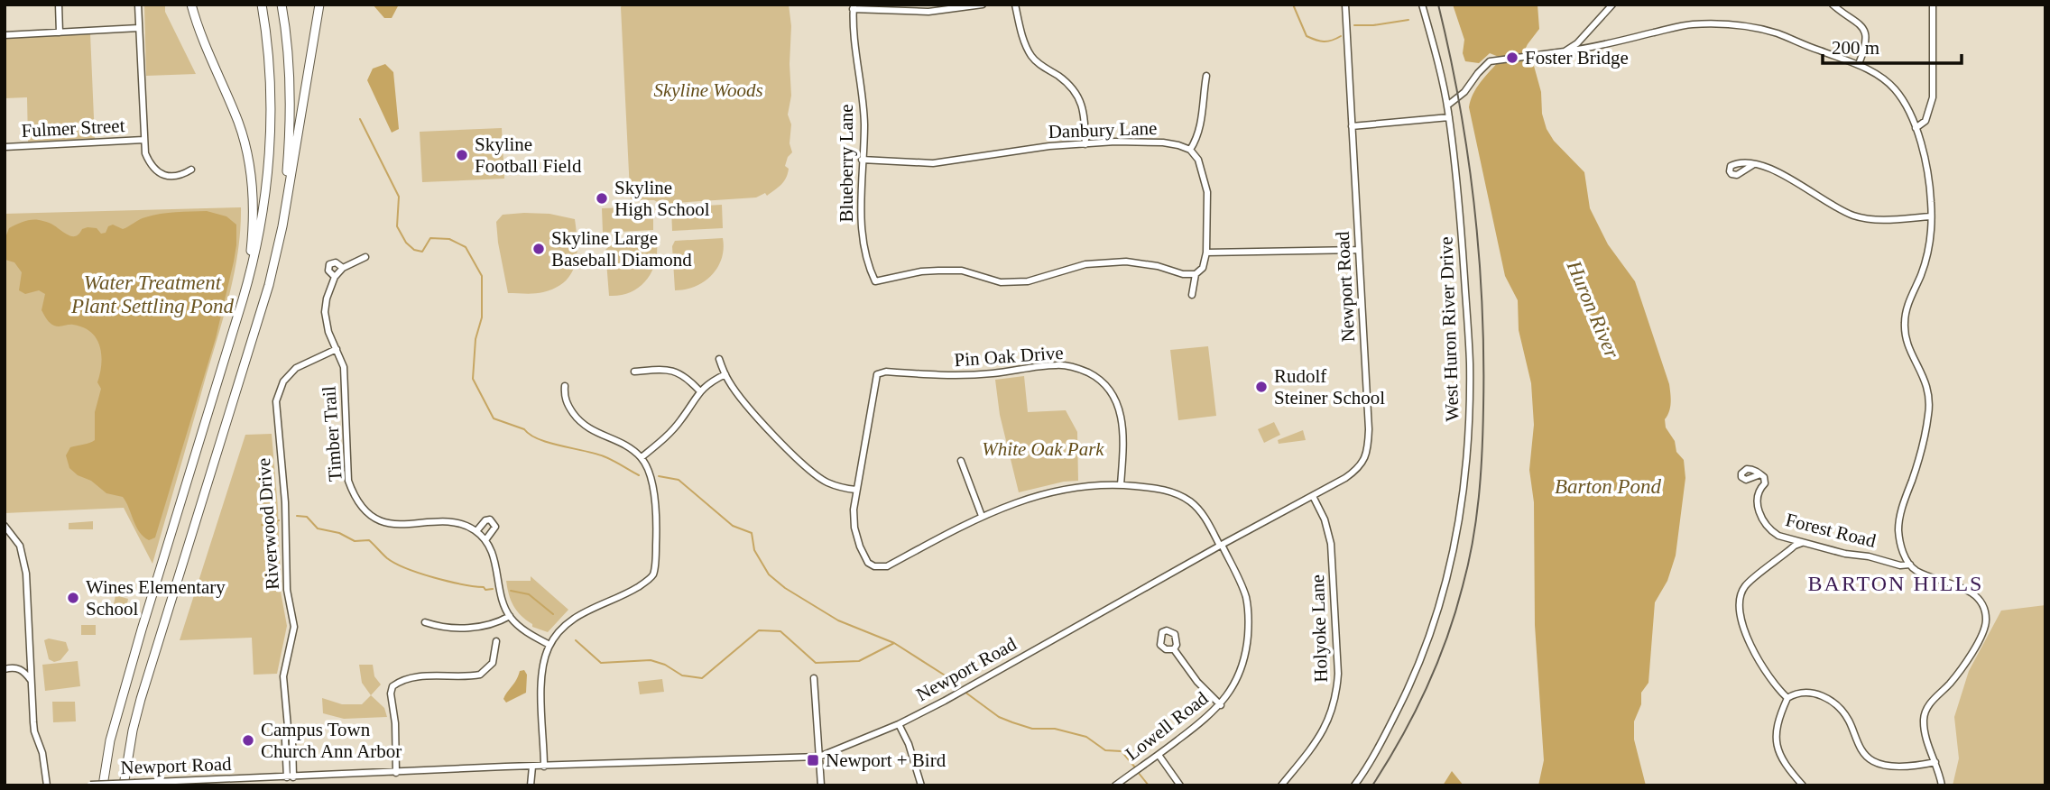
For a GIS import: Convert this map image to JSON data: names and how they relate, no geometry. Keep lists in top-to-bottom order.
{
  "streets": {
    "street": [
      "Fulmer Street",
      "Danbury Lane",
      "Blueberry Lane",
      "Newport Road",
      "West Huron River Drive",
      "Pin Oak Drive",
      "Timber Trail",
      "Riverwood Drive",
      "Forest Road",
      "Holyoke Lane",
      "Lowell Road"
    ]
  },
  "crossings": [
    ["Danbury Lane", "Blueberry Lane"],
    ["Newport Road", "Riverwood Drive"],
    ["Newport Road", "Holyoke Lane"],
    ["Newport Road", "Lowell Road"],
    ["Pin Oak Drive", "Lowell Road"],
    ["Timber Trail", "Riverwood Drive"]
  ],
  "districts": ["BARTON HILLS"],
  "water": ["Water Treatment Plant Settling Pond", "Huron River", "Barton Pond"],
  "parks": ["Skyline Woods", "White Oak Park"],
  "places": {
    "other": [
      "Foster Bridge",
      "Skyline Football Field",
      "Skyline High School",
      "Skyline Large Baseball Diamond",
      "Rudolf Steiner School",
      "Wines Elementary School",
      "Campus Town Church Ann Arbor"
    ],
    "transit": ["Newport + Bird"]
  },
  "scale_bar": "200 m"
}
